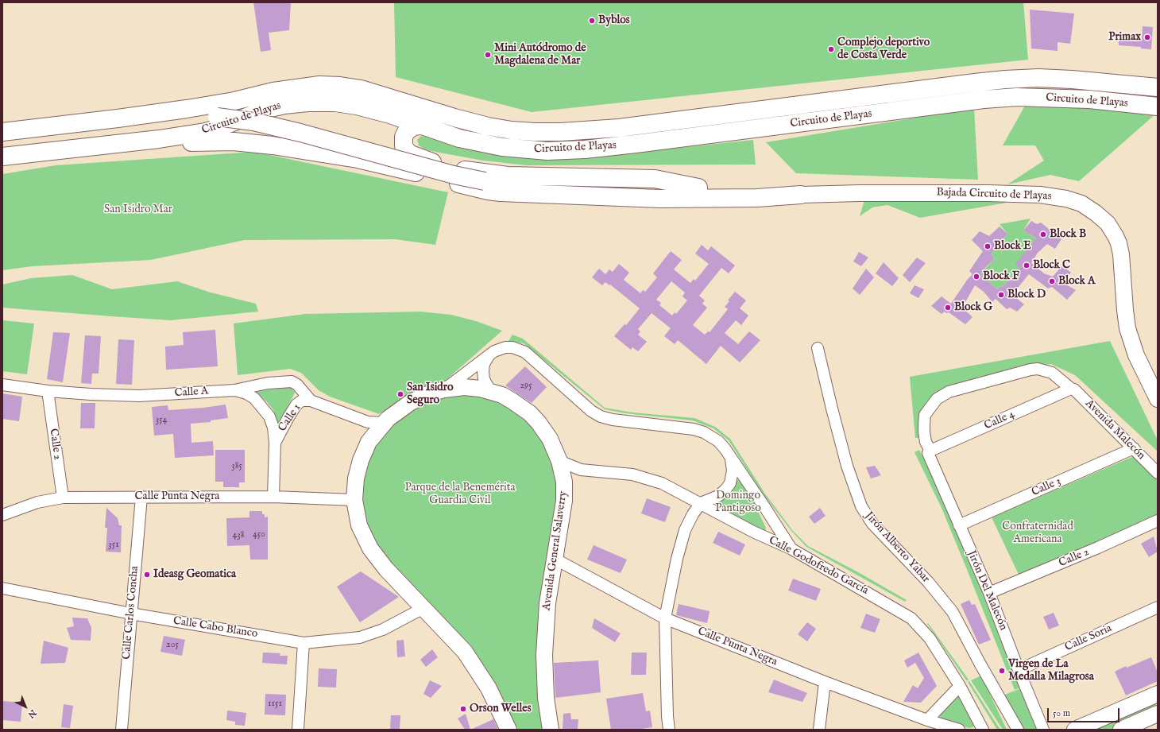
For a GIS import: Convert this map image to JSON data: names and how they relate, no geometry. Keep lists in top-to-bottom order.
{
  "streets": {
    "highway": ["Circuito de Playas"],
    "street": [
      "Bajada Circuito de Playas",
      "Calle A",
      "Calle 1",
      "Calle 4",
      "Avenida Malecón",
      "Calle 2",
      "Calle 3",
      "Calle Punta Negra",
      "Jirón Alberto Yabar",
      "Avenida General Salaverry",
      "Calle Godofredo García",
      "Jirón Del Malecón",
      "Calle Carlos Concha",
      "Calle Cabo Blanco",
      "Calle Soria"
    ]
  },
  "crossings": [
    ["Calle A", "Calle 1"],
    ["Calle A", "Calle 2"],
    ["Calle A", "Avenida General Salaverry"],
    ["Calle 1", "Calle Punta Negra"],
    ["Calle 4", "Avenida Malecón"],
    ["Calle 4", "Jirón Del Malecón"],
    ["Avenida Malecón", "Calle 3"],
    ["Avenida Malecón", "Jirón Del Malecón"],
    ["Calle 2", "Calle Punta Negra"],
    ["Calle 2", "Jirón Del Malecón"],
    ["Calle 3", "Jirón Del Malecón"],
    ["Calle Punta Negra", "Avenida General Salaverry"],
    ["Calle Punta Negra", "Calle Carlos Concha"],
    ["Avenida General Salaverry", "Calle Godofredo García"],
    ["Avenida General Salaverry", "Calle Cabo Blanco"],
    ["Jirón Del Malecón", "Calle Soria"],
    ["Calle Carlos Concha", "Calle Cabo Blanco"]
  ],
  "parks": [
    "San Isidro Mar",
    "Parque de la Benemérita Guardia Civil",
    "Domingo Pantigoso",
    "Confraternidad Americana"
  ],
  "places": [
    "Byblos",
    "Primax",
    "Complejo deportivo de Costa Verde",
    "Mini Autódromo de Magdalena de Mar",
    "Block B",
    "Block E",
    "Block C",
    "Block F",
    "Block A",
    "Block D",
    "Block G",
    "San Isidro Seguro",
    "Ideasg Geomatica",
    "Virgen de La Medalla Milagrosa",
    "Orson Welles"
  ],
  "house_numbers": [
    "295",
    "354",
    "385",
    "450",
    "438",
    "351",
    "205",
    "1151"
  ],
  "scale_bar": "50 m",
  "north": "bottom right"
}
